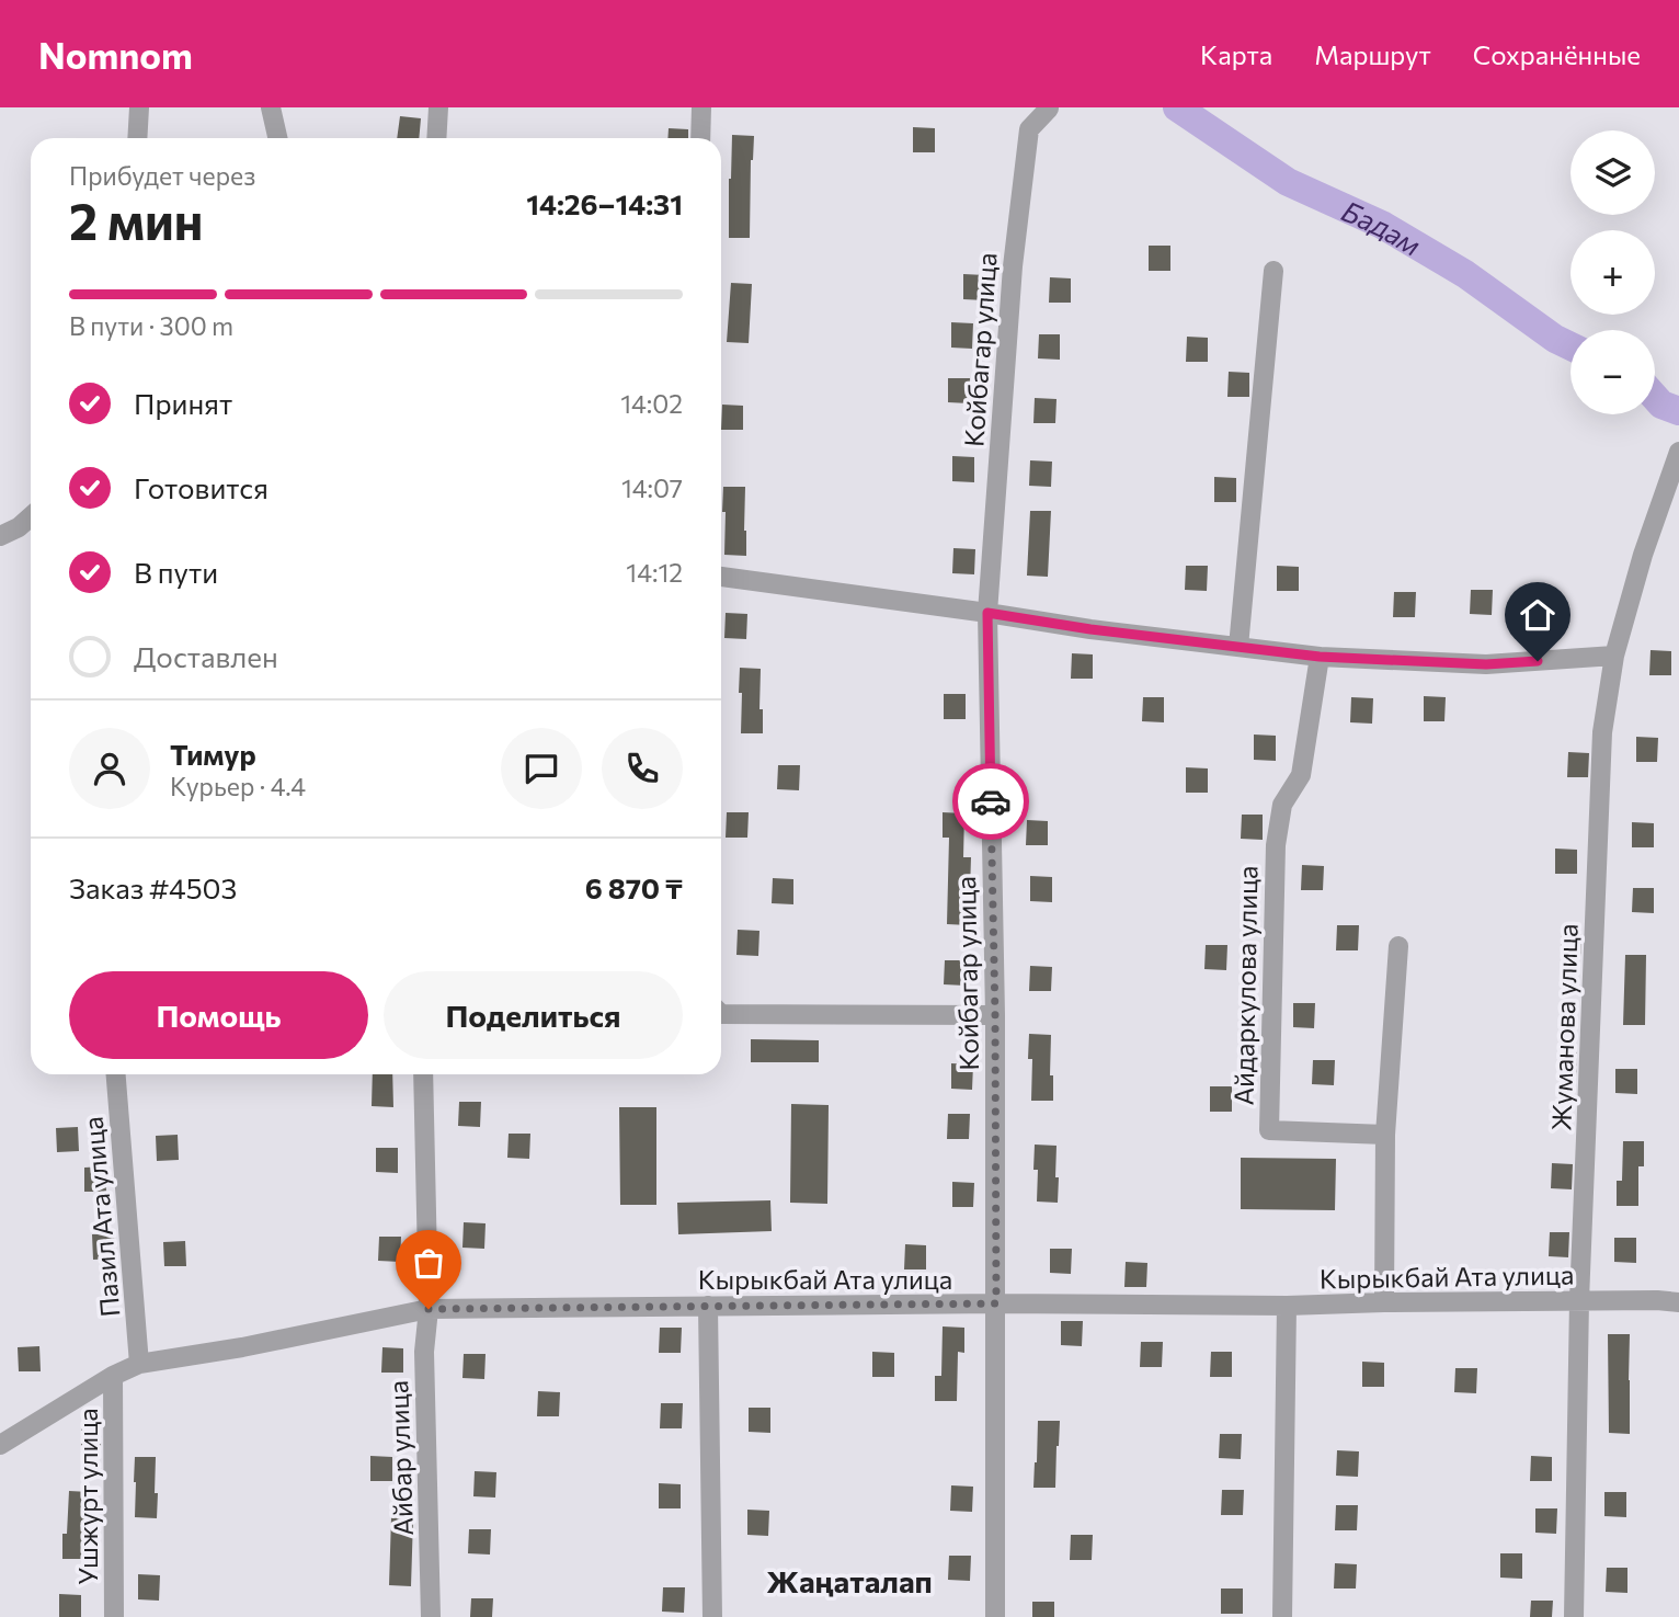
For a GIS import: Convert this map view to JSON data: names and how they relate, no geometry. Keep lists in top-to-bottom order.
{
  "streets": {
    "street": [
      "Койбагар улица",
      "Айдаркулова улица",
      "Жуманова улица",
      "Пазил Ата улица",
      "Кырыкбай Ата улица",
      "Айбар улица",
      "Ушжурт улица"
    ]
  },
  "crossings": [
    ["Койбагар улица", "Кырыкбай Ата улица"],
    ["Жуманова улица", "Кырыкбай Ата улица"],
    ["Пазил Ата улица", "Кырыкбай Ата улица"],
    ["Кырыкбай Ата улица", "Айбар улица"],
    ["Кырыкбай Ата улица", "Ушжурт улица"]
  ],
  "districts": ["Жаңаталап"],
  "water": ["Бадам"],
  "page": {
    "header": "Nomnom",
    "nav": ["Карта", "Маршрут", "Сохранённые"],
    "map_buttons": ["+", "−"],
    "heading": ["2 мин", "Прибудет через", "14:26–14:31"],
    "panel": [
      "Тимур",
      "Курьер · 4.4",
      "Заказ #4503",
      "6 870 ₸"
    ],
    "bar": "В пути · 300 m",
    "list": [
      ["Принят", "14:02"],
      ["Готовится", "14:07"],
      ["В пути", "14:12"],
      "Доставлен"
    ],
    "buttons": ["Помощь", "Поделиться"]
  }
}
